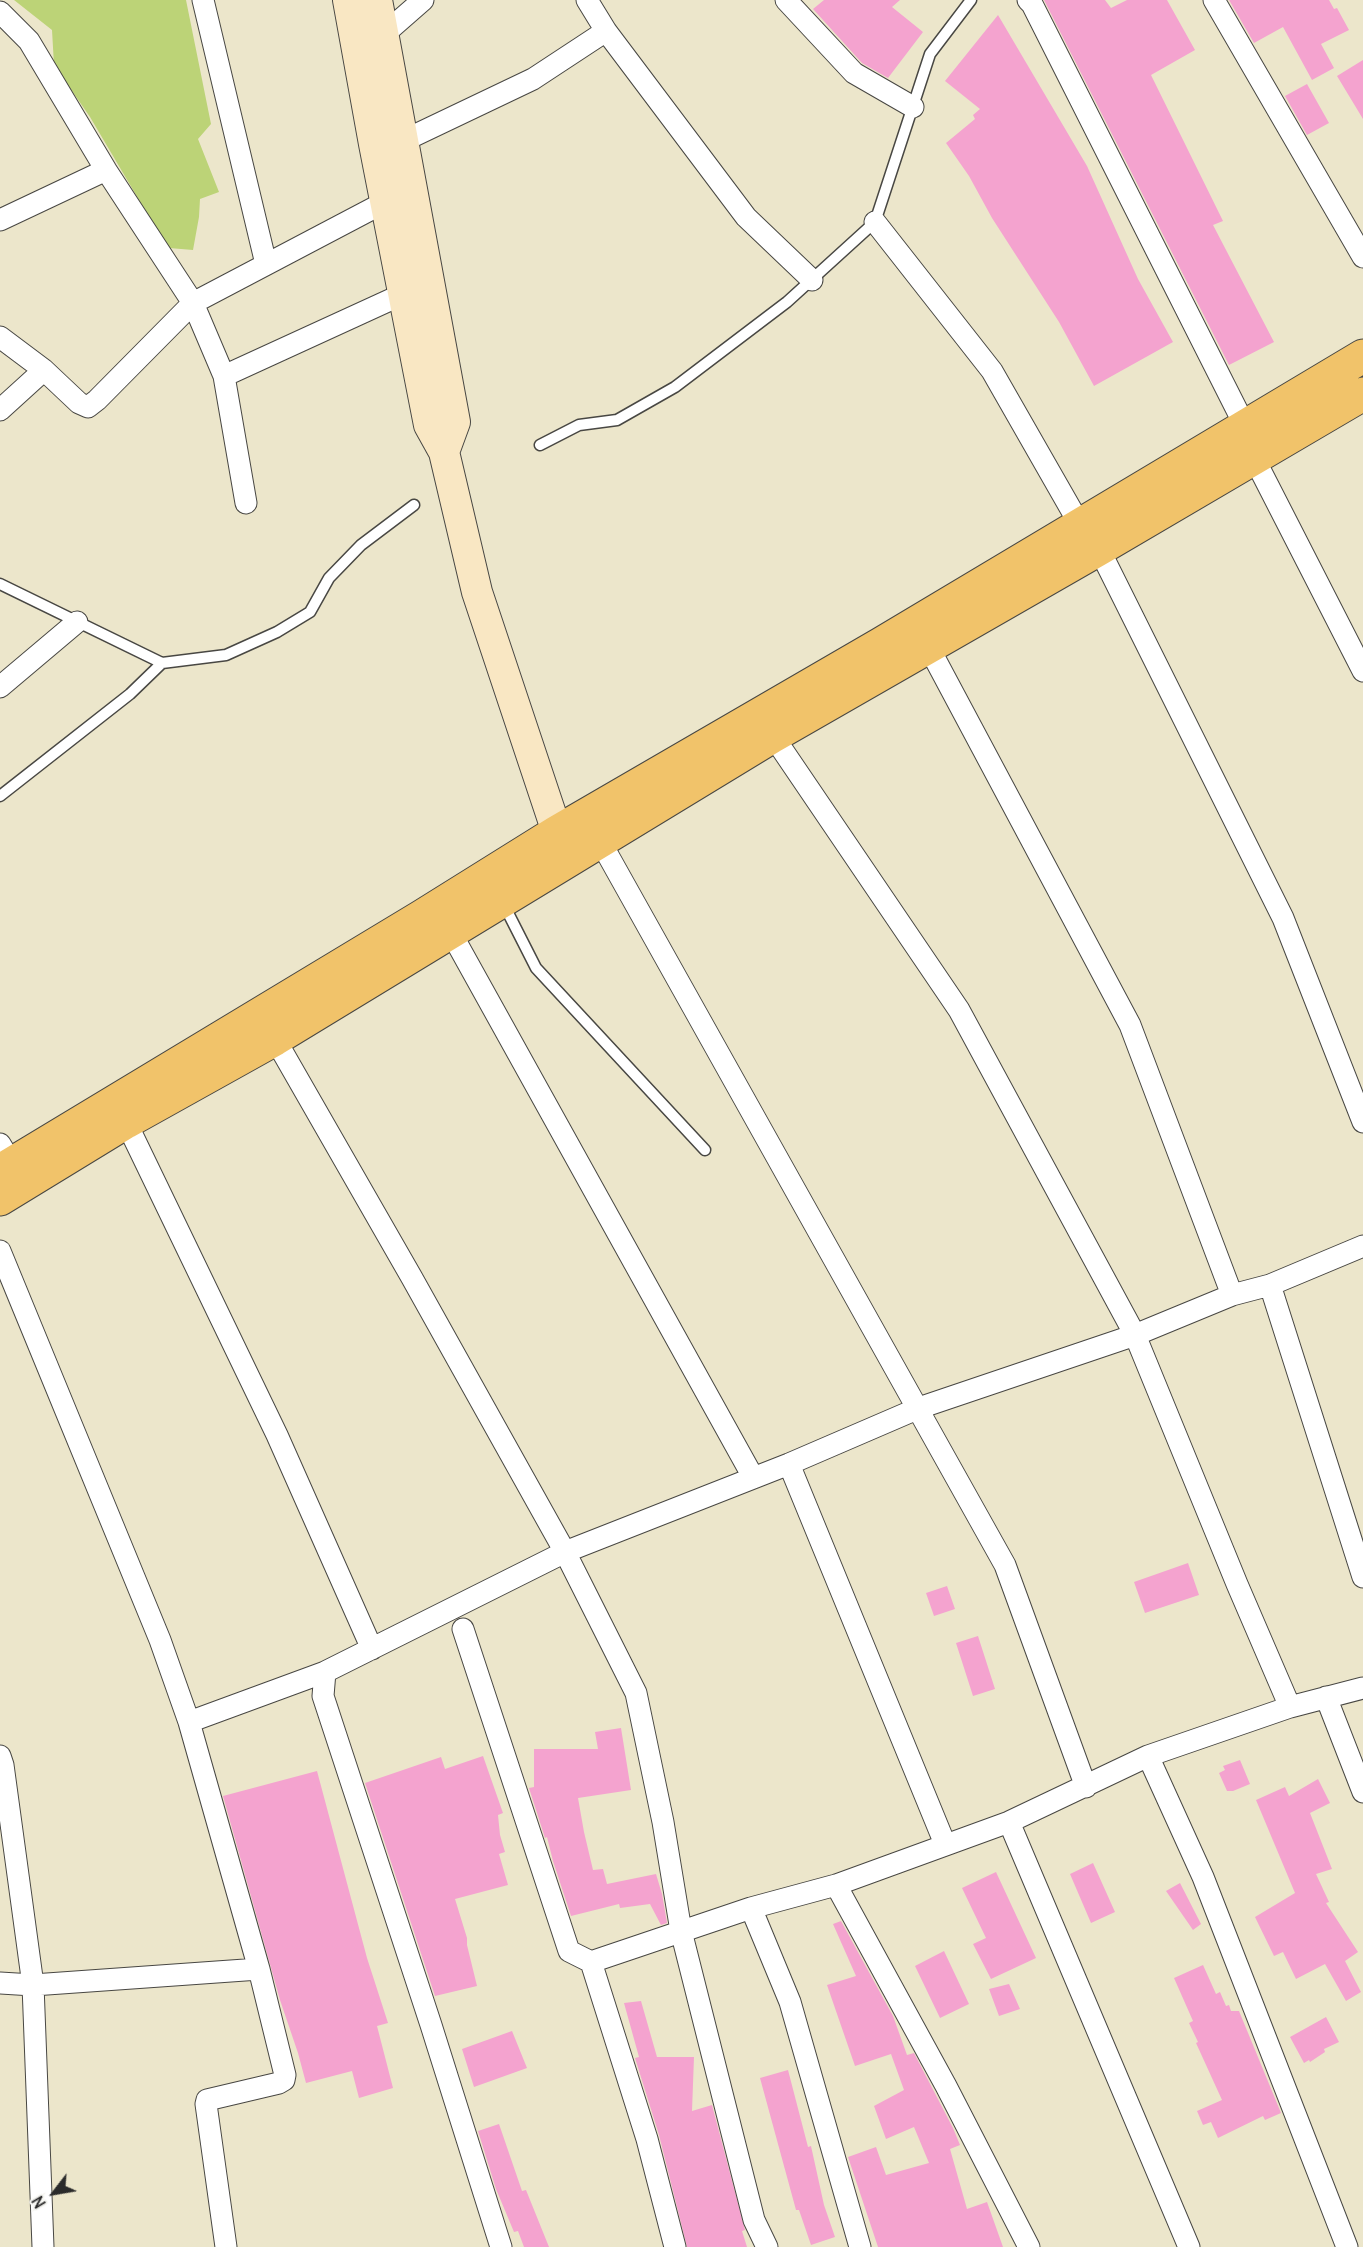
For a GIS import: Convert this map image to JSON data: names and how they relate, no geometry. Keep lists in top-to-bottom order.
{
  "north": "bottom left"
}
